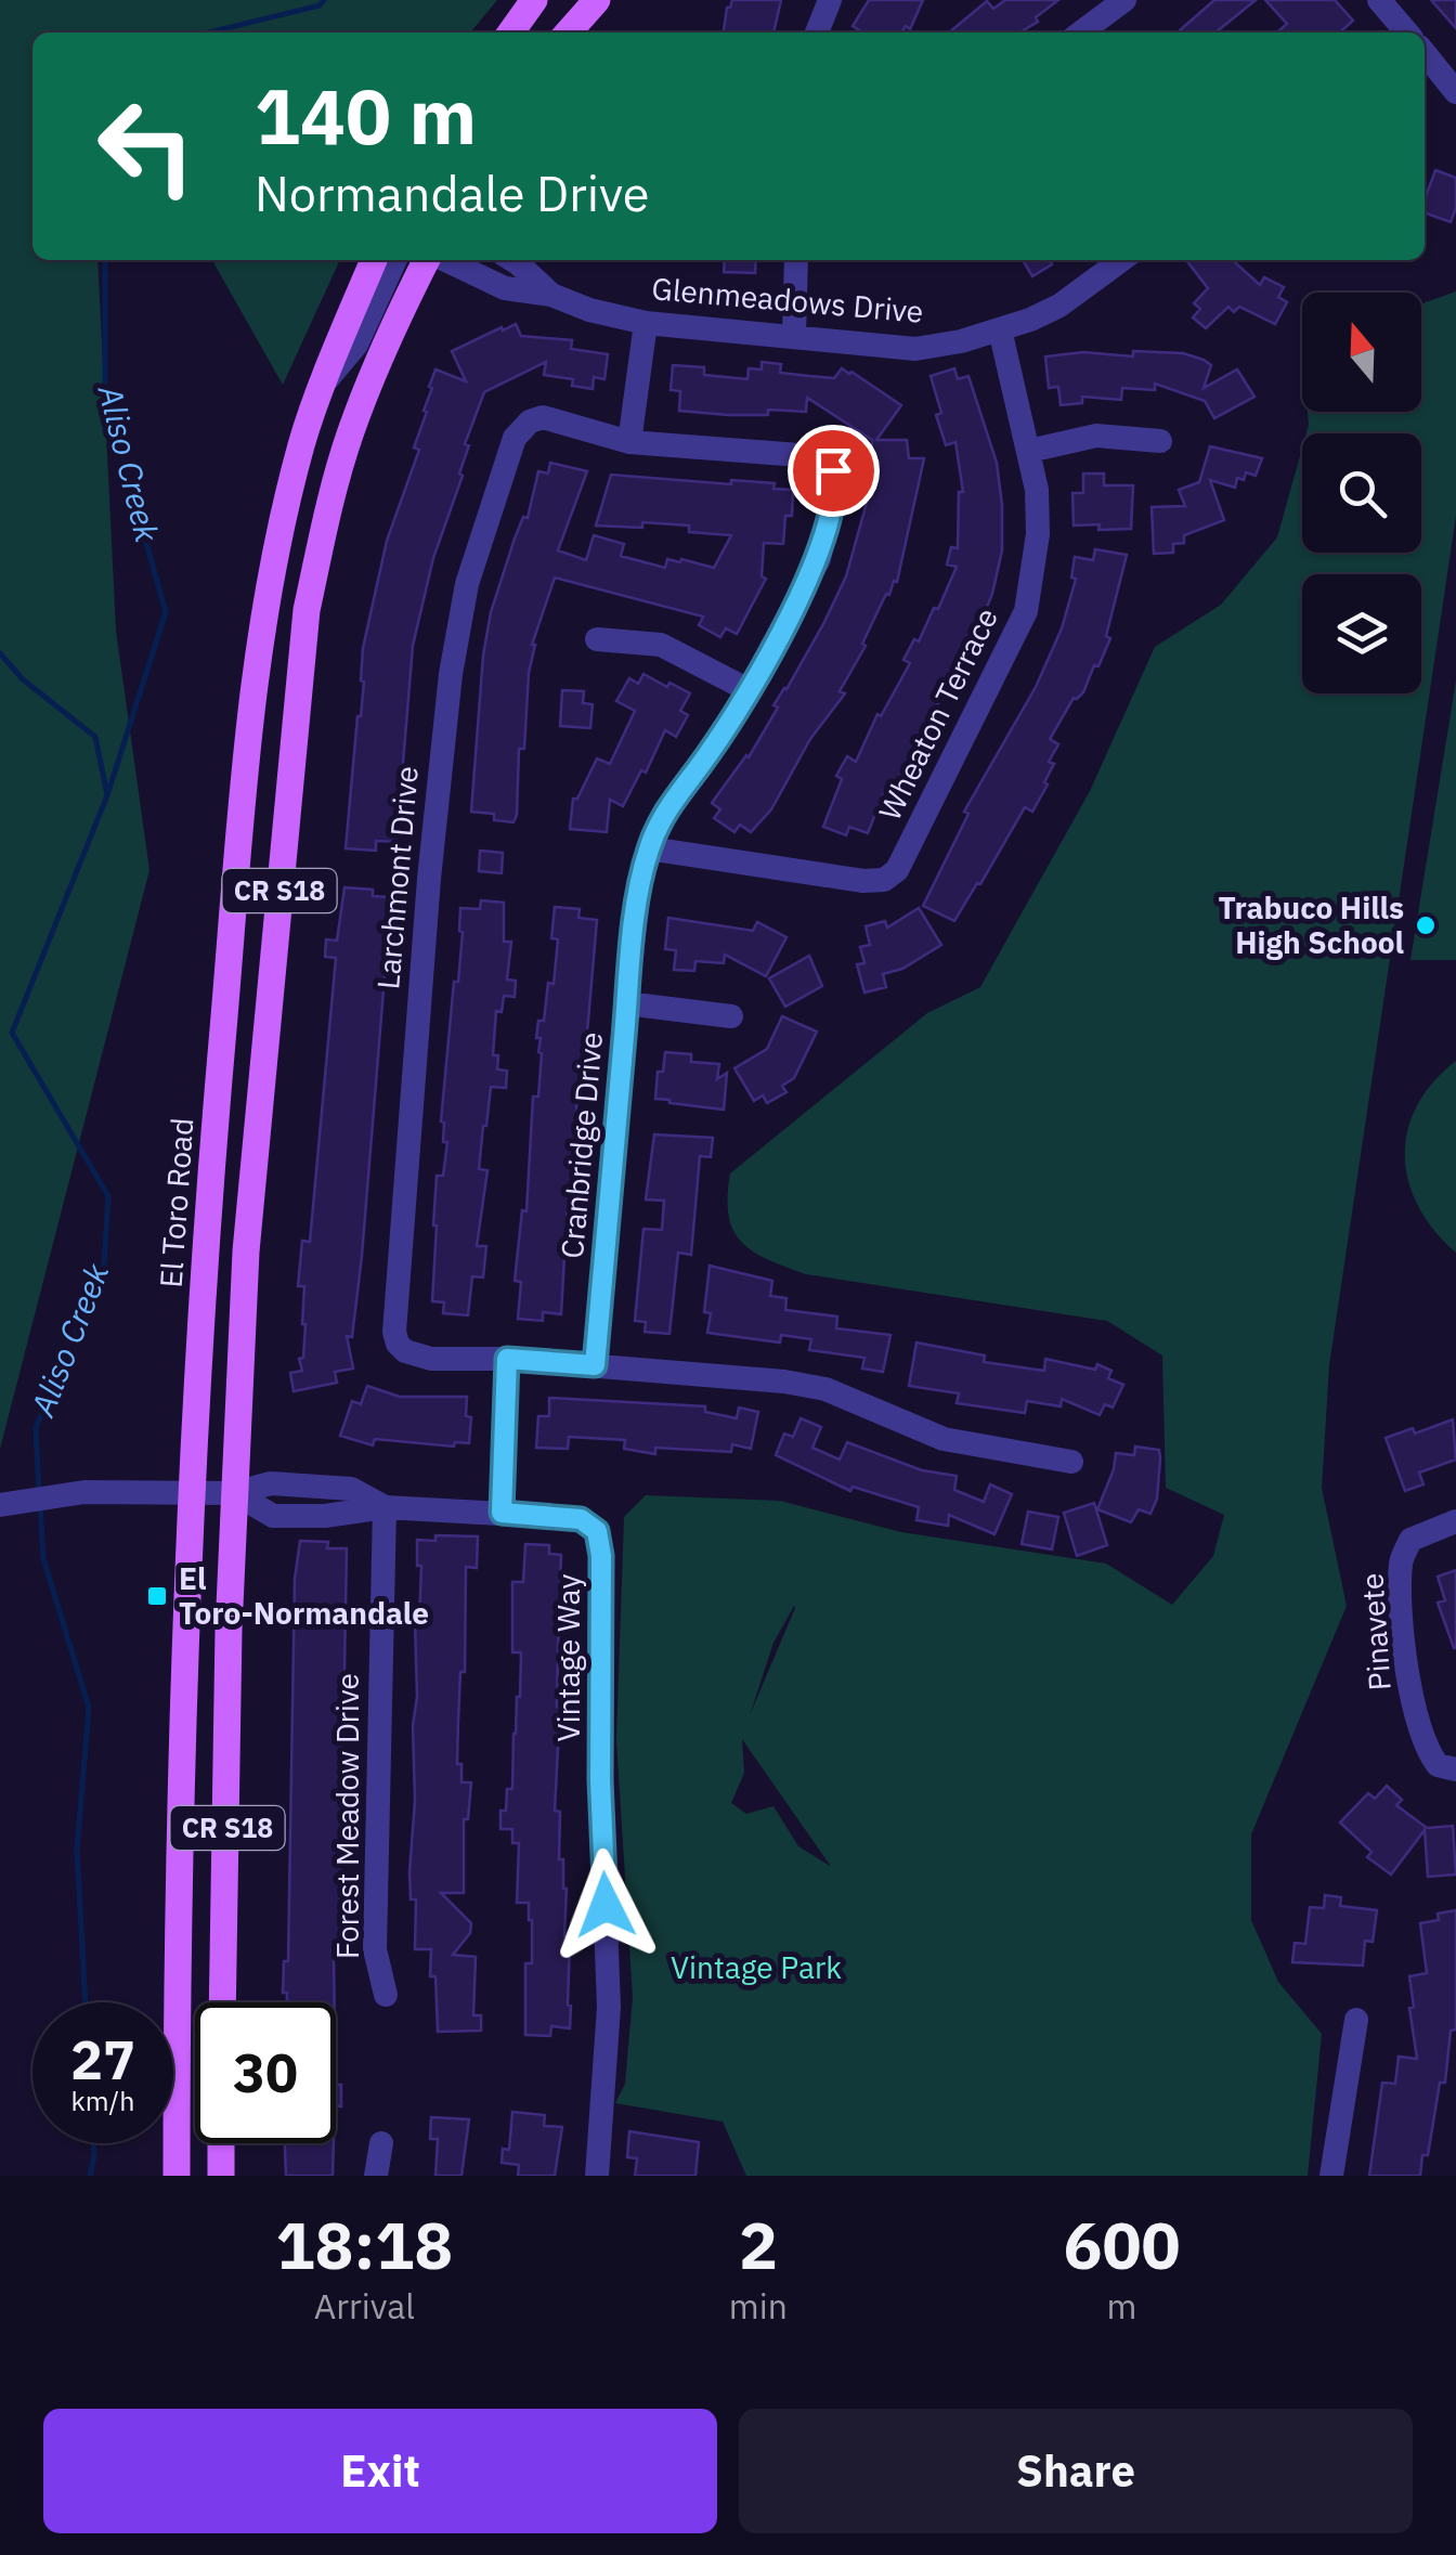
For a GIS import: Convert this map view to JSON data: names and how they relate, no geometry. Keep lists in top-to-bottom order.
{
  "streets": {
    "main road": ["CR S18", "El Toro Road"],
    "street": [
      "Glenmeadows Drive",
      "Wheaton Terrace",
      "Larchmont Drive",
      "Cranbridge Drive",
      "Pinavete",
      "Vintage Way",
      "Forest Meadow Drive"
    ]
  },
  "crossings": [
    ["Glenmeadows Drive", "Wheaton Terrace"],
    ["Wheaton Terrace", "Cranbridge Drive"],
    ["Larchmont Drive", "Cranbridge Drive"]
  ],
  "water": ["Aliso Creek"],
  "parks": ["Vintage Park"],
  "places": {
    "other": ["Trabuco Hills High School"],
    "transit": ["El Toro-Normandale"]
  },
  "north": "top",
  "page": {
    "turn": ["140 m", "Normandale Drive"],
    "speed": "27 km/h",
    "limit": "30",
    "eta": [
      "18:18",
      "Arrival",
      "2",
      "min",
      "600",
      "m"
    ],
    "buttons": ["Exit", "Share"]
  }
}
